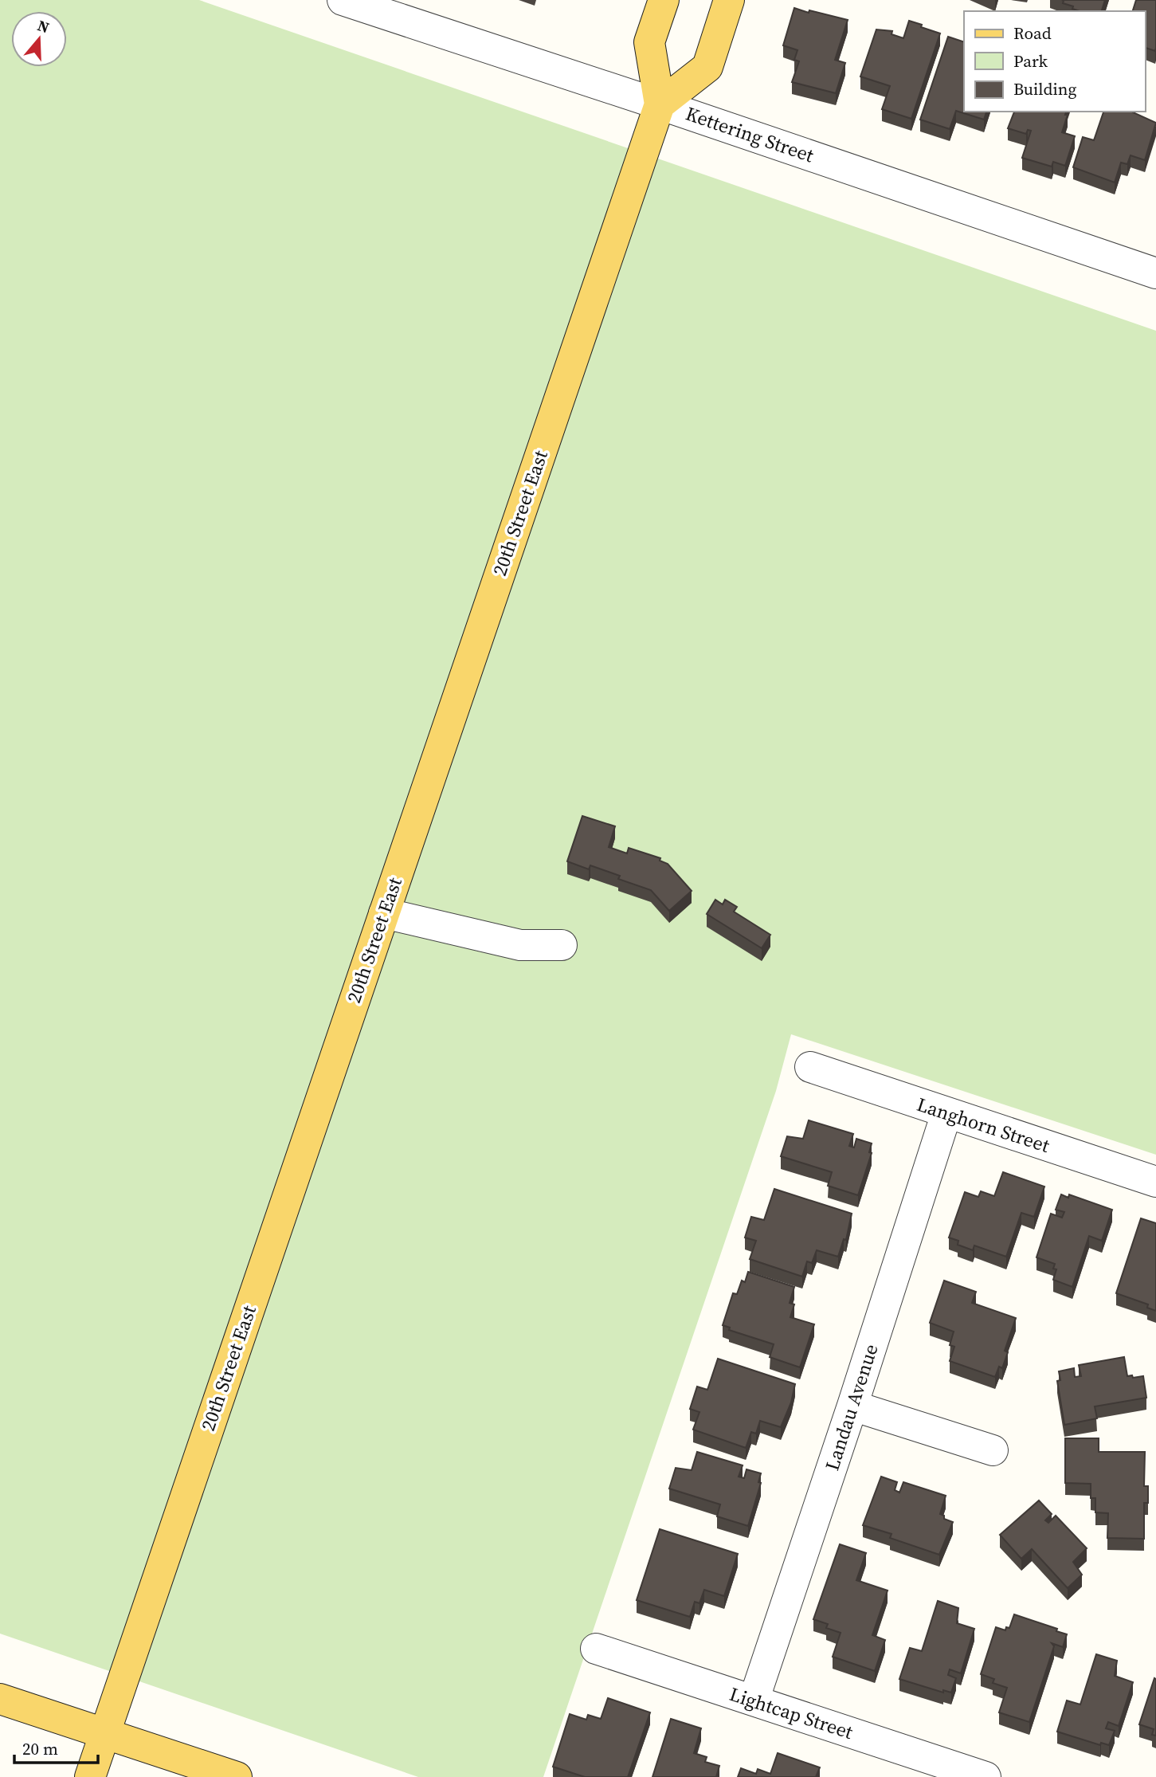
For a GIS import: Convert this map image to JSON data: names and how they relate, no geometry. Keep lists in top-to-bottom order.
{
  "streets": {
    "main road": ["20th Street East"],
    "street": [
      "Kettering Street",
      "Langhorn Street",
      "Landau Avenue",
      "Lightcap Street"
    ]
  },
  "crossings": [
    ["Kettering Street", "20th Street East"],
    ["Langhorn Street", "Landau Avenue"],
    ["Landau Avenue", "Lightcap Street"]
  ],
  "legend": ["Road", "Park", "Building"],
  "scale_bar": "20 m",
  "north": "top"
}
